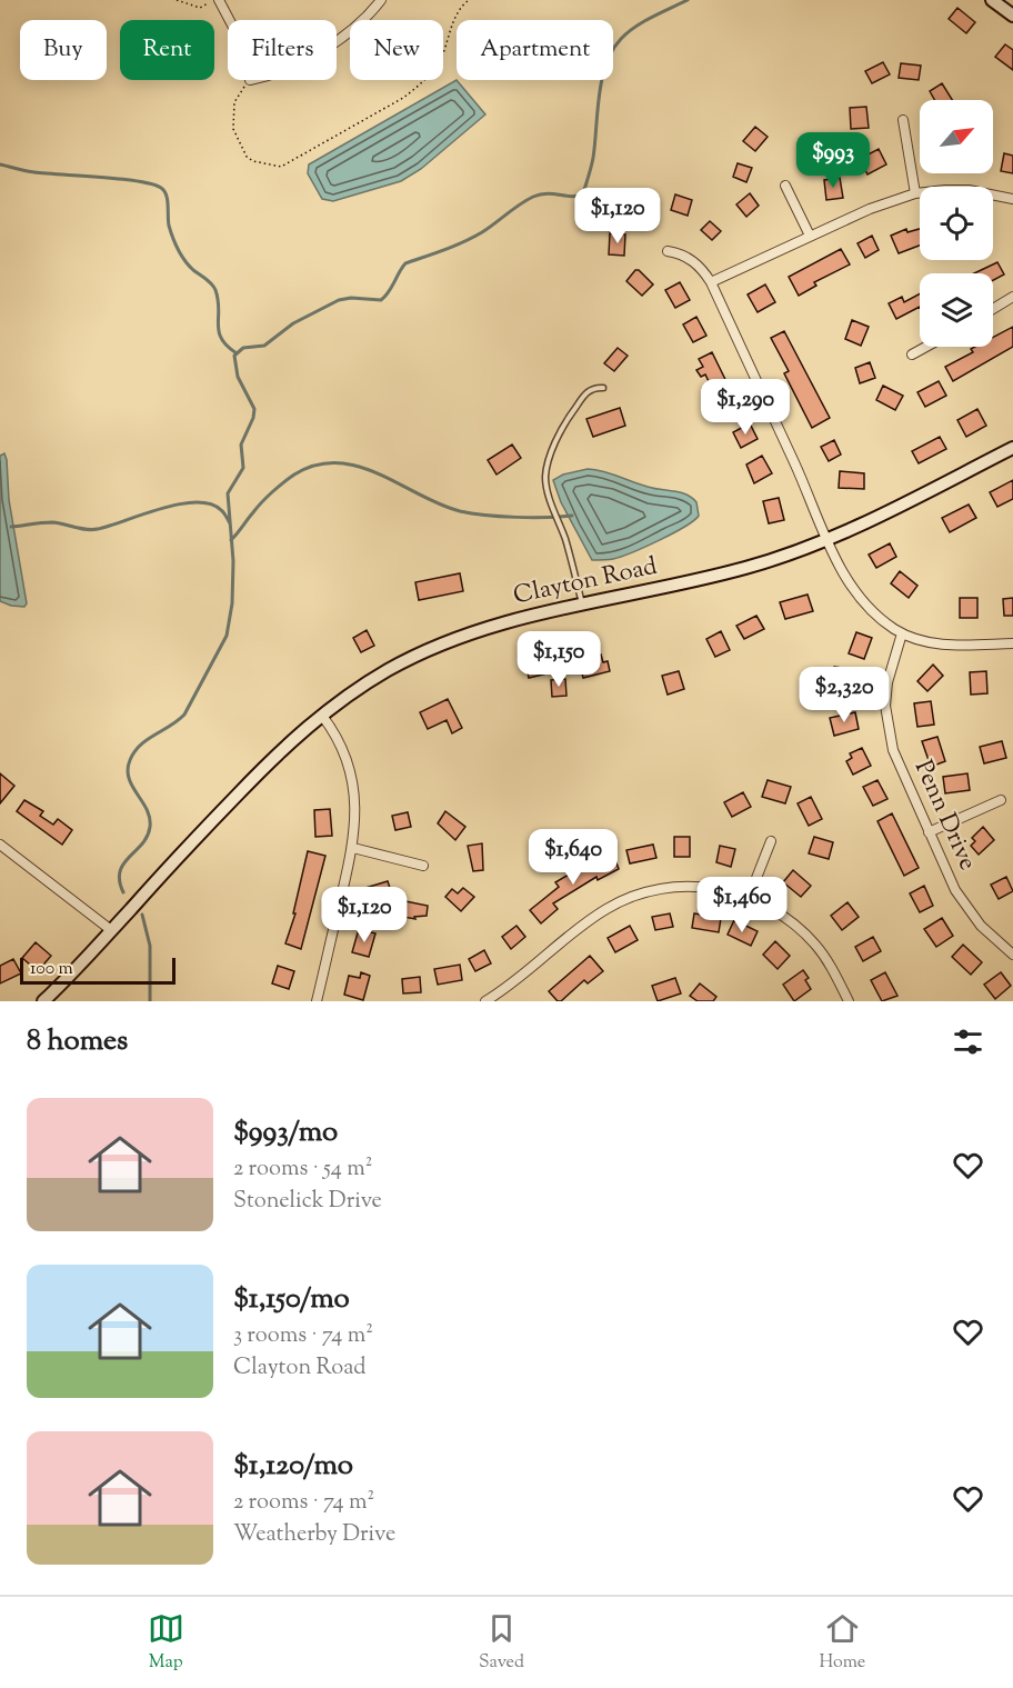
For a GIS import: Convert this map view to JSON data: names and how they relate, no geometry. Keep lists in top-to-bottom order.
{
  "streets": {
    "street": ["Clayton Road", "Penn Drive"]
  },
  "scale_bar": "100 m",
  "north": "top right",
  "page": {
    "chip": [
      "Buy",
      "Rent",
      "Filters",
      "New",
      "Apartment"
    ],
    "price": [
      "$993",
      "$1,120",
      "$1,290",
      "$1,150",
      "$2,320",
      "$1,640",
      "$1,460",
      "$1,120"
    ],
    "scale": "100 m",
    "heading": "8 homes",
    "list": [
      {
        "name": "$993/mo",
        "note": "2 rooms · 54 m² · Stonelick Drive"
      },
      {
        "name": "$1,150/mo",
        "note": "3 rooms · 74 m² · Clayton Road"
      },
      {
        "name": "$1,120/mo",
        "note": "2 rooms · 74 m² · Weatherby Drive"
      }
    ],
    "tabs": ["Map", "Saved", "Home"]
  }
}
